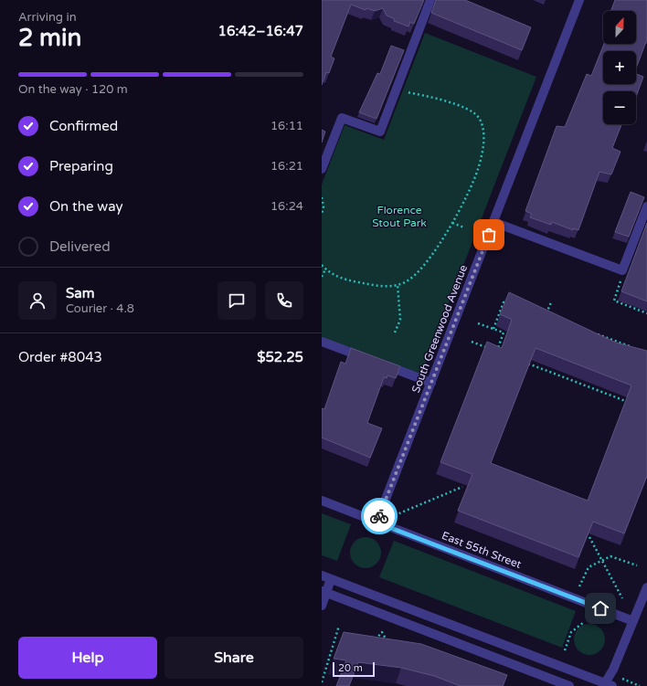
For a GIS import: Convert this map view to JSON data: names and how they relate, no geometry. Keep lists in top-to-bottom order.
{
  "streets": {
    "street": ["South Greenwood Avenue", "East 55th Street"]
  },
  "crossings": [
    ["South Greenwood Avenue", "East 55th Street"]
  ],
  "parks": ["Florence Stout Park"],
  "scale_bar": "20 m",
  "north": "top",
  "page": {
    "heading": ["2 min", "Arriving in", "16:42–16:47"],
    "panel": [
      "Sam",
      "Courier · 4.8",
      "Order #8043",
      "$52.25"
    ],
    "map_buttons": ["+", "−"],
    "bar": "On the way · 120 m",
    "list": [
      ["Confirmed", "16:11"],
      ["Preparing", "16:21"],
      ["On the way", "16:24"],
      "Delivered"
    ],
    "buttons": ["Help", "Share"],
    "scale": "20 m"
  }
}
